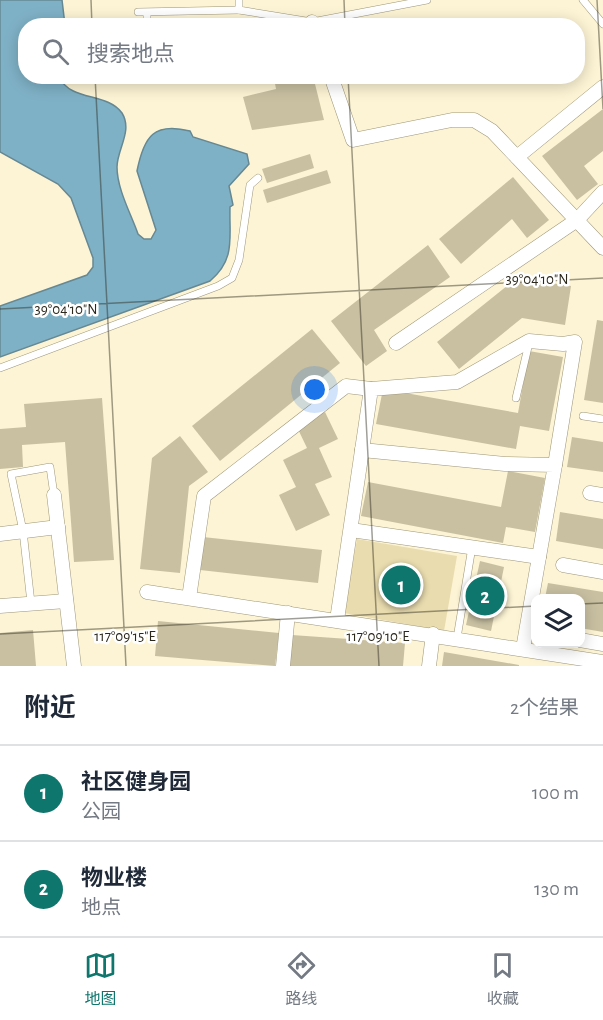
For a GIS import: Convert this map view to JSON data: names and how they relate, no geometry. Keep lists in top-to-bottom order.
{
  "page": {
    "search": "搜索地点",
    "pins": ["1", "2"],
    "heading": ["附近", "2个结果"],
    "list": [
      {
        "mark": "1",
        "name": "社区健身园",
        "note": "公园",
        "value": "100 m"
      },
      {
        "mark": "2",
        "name": "物业楼",
        "note": "地点",
        "value": "130 m"
      }
    ],
    "nav": ["地图", "路线", "收藏"]
  },
  "coordinates": ["39°04'10\"N", "117°09'15\"E", "117°09'10\"E"]
}
